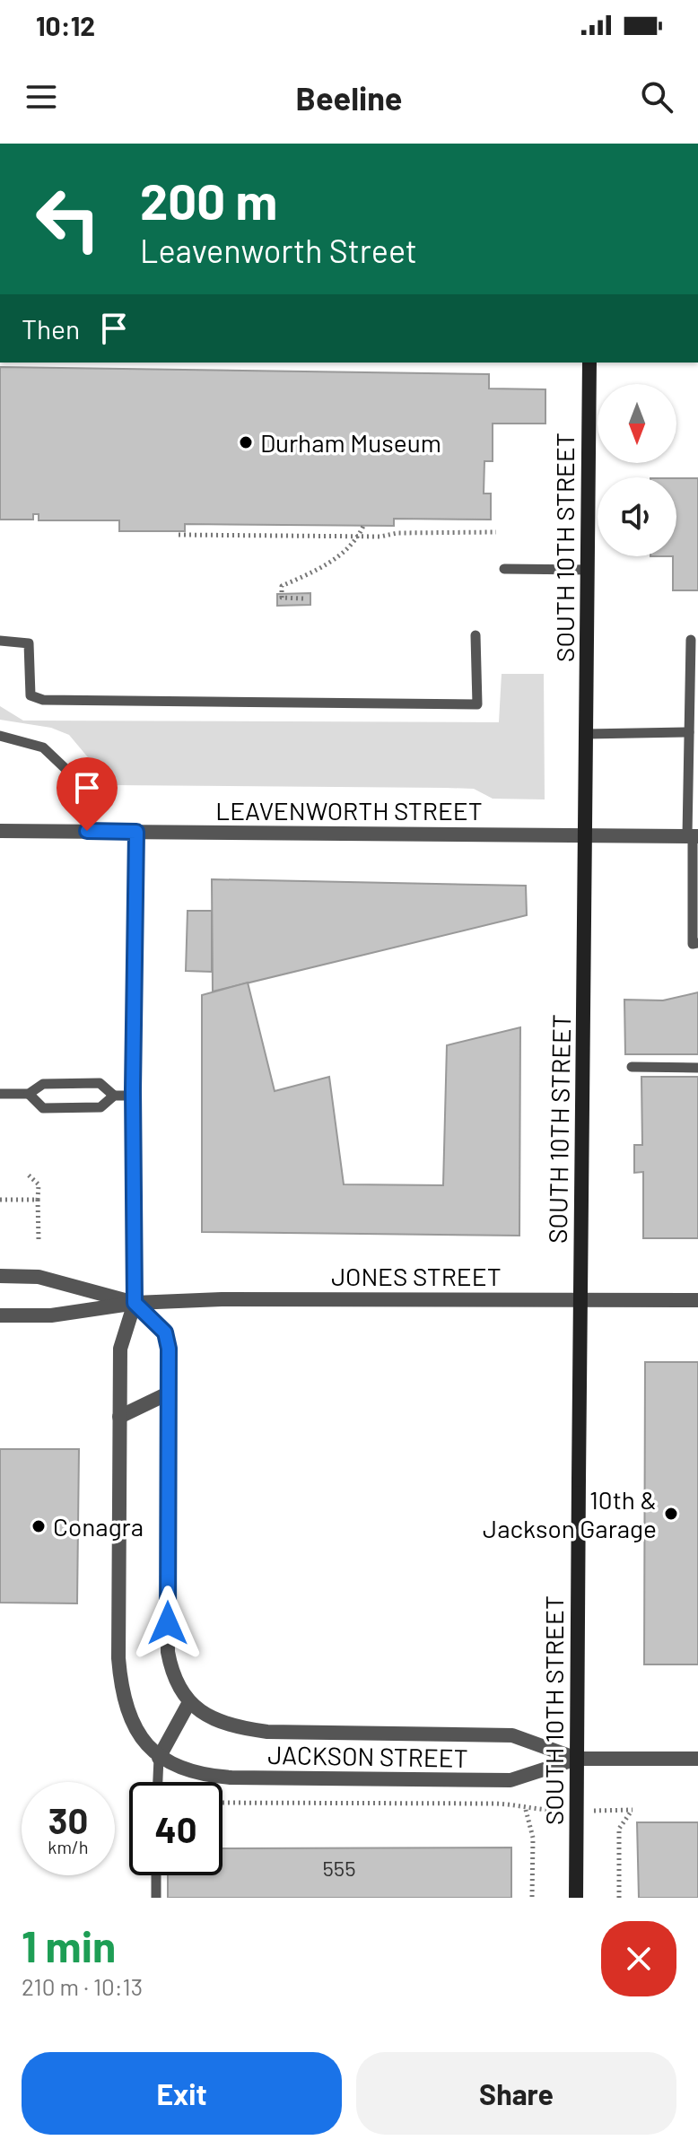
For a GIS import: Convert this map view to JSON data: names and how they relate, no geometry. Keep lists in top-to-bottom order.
{
  "streets": {
    "main road": ["SOUTH 10TH STREET"],
    "street": ["LEAVENWORTH STREET", "JONES STREET", "JACKSON STREET"]
  },
  "crossings": [
    ["SOUTH 10TH STREET", "JACKSON STREET"]
  ],
  "places": ["Durham Museum", "10th & Jackson Garage", "Conagra"],
  "house_numbers": ["555"],
  "north": "bottom",
  "page": {
    "status": "10:12",
    "header": "Beeline",
    "turn": ["200 m", "Leavenworth Street"],
    "then": "Then",
    "speed": "30 km/h",
    "limit": "40",
    "heading": ["1 min", "210 m · 10:13"],
    "buttons": ["Exit", "Share"]
  }
}
